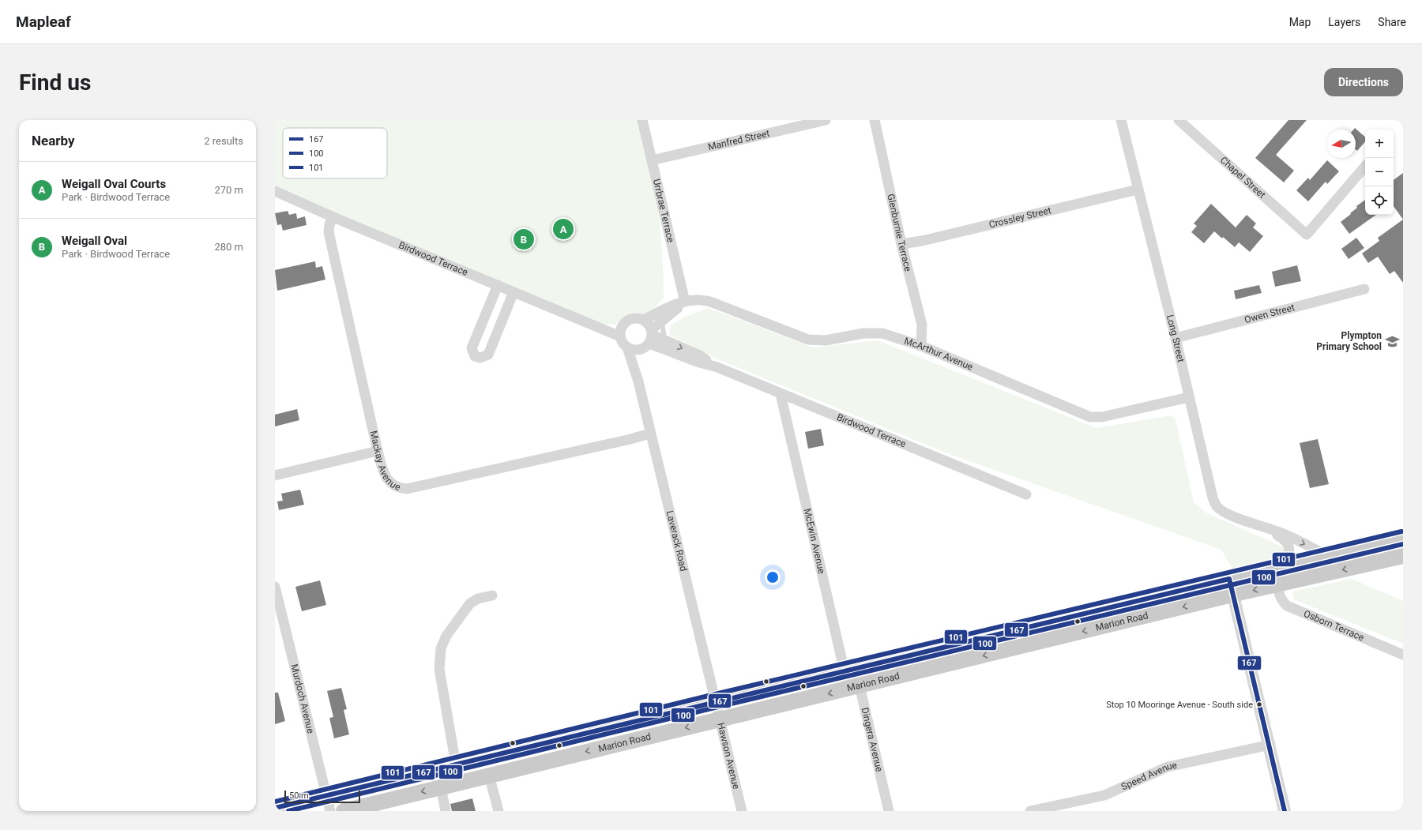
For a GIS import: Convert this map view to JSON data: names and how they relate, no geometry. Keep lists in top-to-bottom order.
{
  "streets": {
    "main road": ["Marion Road"],
    "street": [
      "Manfred Street",
      "Chapel Street",
      "Urrbrae Terrace",
      "Crossley Street",
      "Glenburnie Terrace",
      "Birdwood Terrace",
      "Owen Street",
      "Long Street",
      "McArthur Avenue",
      "Mackay Avenue",
      "Laverack Road",
      "McEwin Avenue",
      "Osborn Terrace",
      "Murdoch Avenue",
      "Dingera Avenue",
      "Hawson Avenue",
      "Speed Avenue"
    ]
  },
  "crossings": [
    ["Manfred Street", "Urrbrae Terrace"],
    ["Urrbrae Terrace", "McArthur Avenue"],
    ["Crossley Street", "Glenburnie Terrace"],
    ["Crossley Street", "Long Street"],
    ["Glenburnie Terrace", "McArthur Avenue"],
    ["Birdwood Terrace", "McArthur Avenue"],
    ["Birdwood Terrace", "Mackay Avenue"],
    ["Birdwood Terrace", "Laverack Road"],
    ["Birdwood Terrace", "McEwin Avenue"],
    ["Owen Street", "Long Street"],
    ["Long Street", "McArthur Avenue"],
    ["Long Street", "Marion Road"],
    ["McArthur Avenue", "Laverack Road"],
    ["Mackay Avenue", "Laverack Road"],
    ["Laverack Road", "Marion Road"],
    ["Laverack Road", "Hawson Avenue"],
    ["McEwin Avenue", "Marion Road"],
    ["McEwin Avenue", "Dingera Avenue"],
    ["Marion Road", "Osborn Terrace"],
    ["Marion Road", "Murdoch Avenue"],
    ["Marion Road", "Dingera Avenue"],
    ["Marion Road", "Hawson Avenue"]
  ],
  "places": {
    "school or university": ["Plympton Primary School"],
    "other": ["Stop 10 Mooringe Avenue - South side"]
  },
  "lines": ["transit line 101", "transit line 100", "transit line 167"],
  "legend": ["167", "100", "101"],
  "scale_bar": "50 m",
  "north": "left",
  "page": {
    "header": "Mapleaf",
    "nav": ["Map", "Layers", "Share"],
    "buttons": "Directions",
    "title": "Find us",
    "heading": ["Nearby", "2 results"],
    "map_buttons": ["+", "−"],
    "list": [
      {
        "mark": "A",
        "name": "Weigall Oval Courts",
        "note": "Park · Birdwood Terrace",
        "value": "270 m"
      },
      {
        "mark": "B",
        "name": "Weigall Oval",
        "note": "Park · Birdwood Terrace",
        "value": "280 m"
      }
    ],
    "pins": ["A", "B"],
    "scale": "50 m"
  }
}
